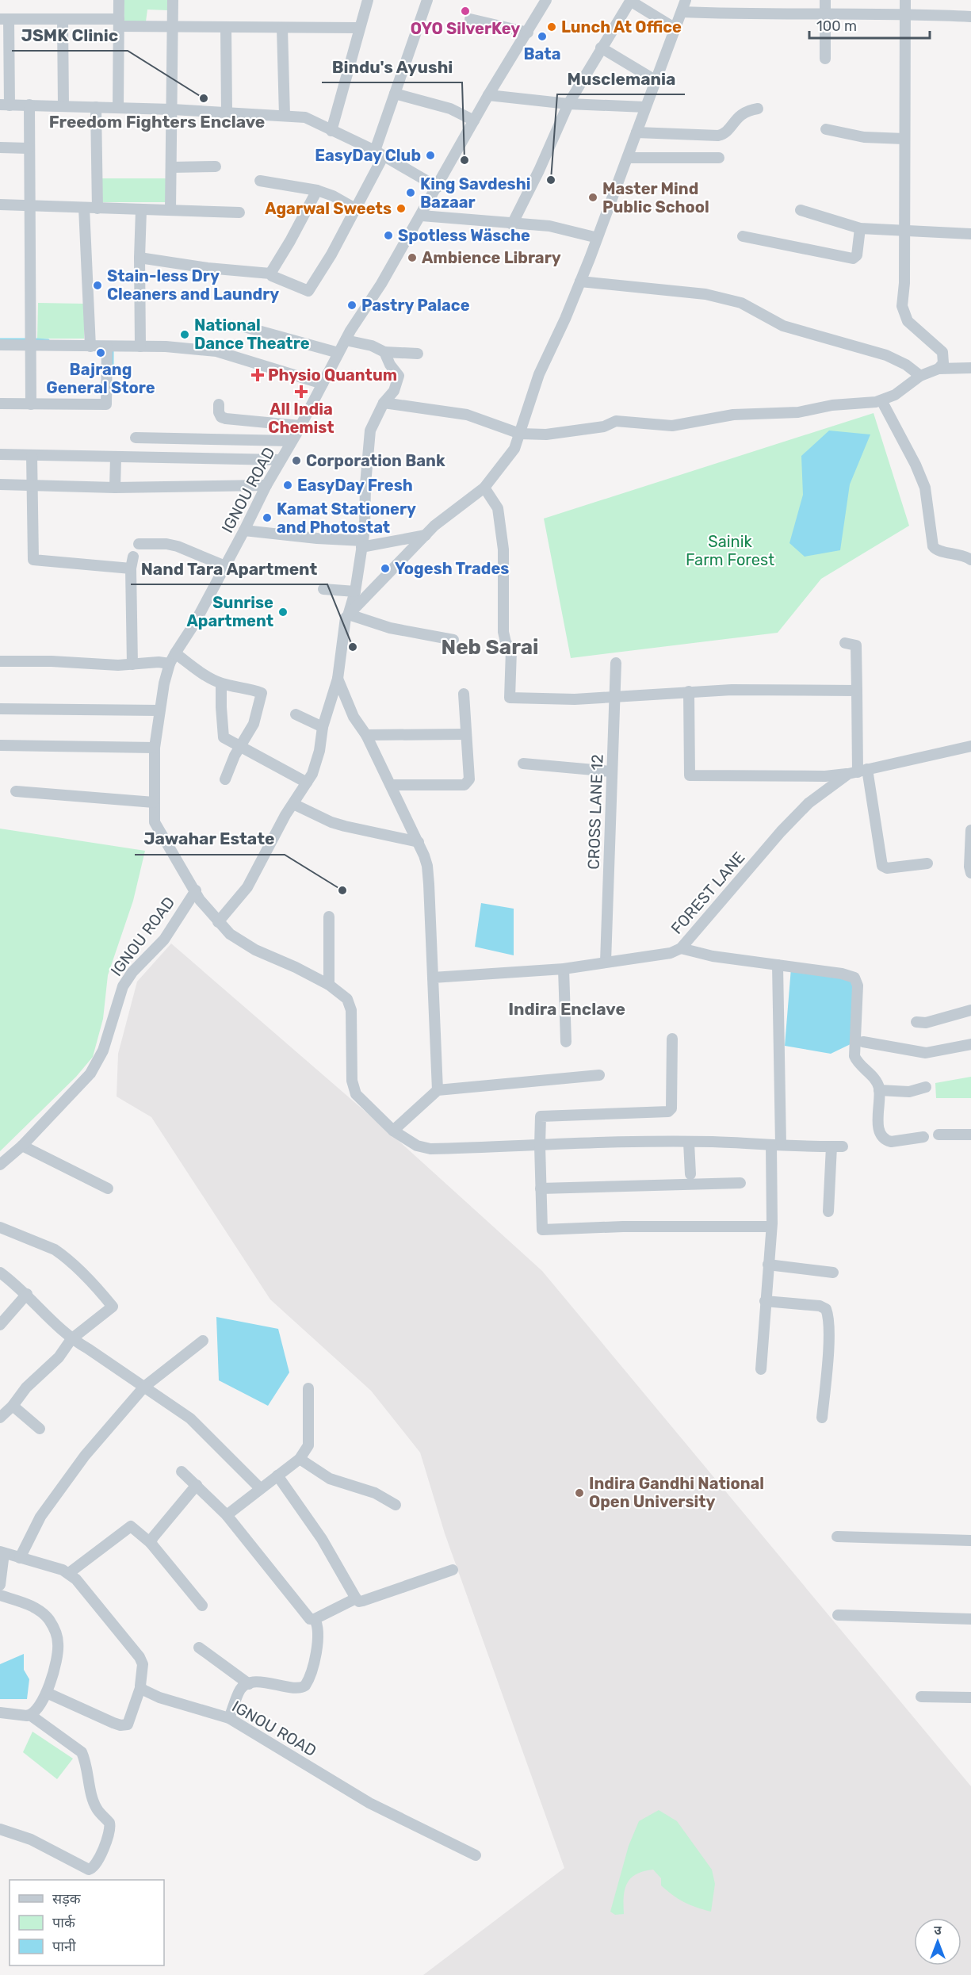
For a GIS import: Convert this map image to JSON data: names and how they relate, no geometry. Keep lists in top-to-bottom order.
{
  "streets": {
    "street": ["IGNOU ROAD", "CROSS LANE 12", "FOREST LANE"]
  },
  "crossings": [
    ["CROSS LANE 12", "FOREST LANE"]
  ],
  "districts": ["Freedom Fighters Enclave", "Neb Sarai", "Indira Enclave"],
  "parks": ["Sainik Farm Forest"],
  "places": {
    "other": [
      "OYO SilverKey",
      "Lunch At Office",
      "Bata",
      "JSMK Clinic",
      "EasyDay Club",
      "Bindu's Ayushi",
      "Musclemania",
      "King Savdeshi Bazaar",
      "Master Mind Public School",
      "Agarwal Sweets",
      "Spotless Wäsche",
      "Ambience Library",
      "Stain-less Dry Cleaners and Laundry",
      "Pastry Palace",
      "National Dance Theatre",
      "Bajrang General Store",
      "Corporation Bank",
      "EasyDay Fresh",
      "Kamat Stationery and Photostat",
      "Yogesh Trades",
      "Sunrise Apartment",
      "Nand Tara Apartment",
      "Jawahar Estate",
      "Indira Gandhi National Open University"
    ],
    "health": ["Physio Quantum", "All India Chemist"]
  },
  "legend": ["सड़क", "पार्क", "पानी"],
  "scale_bar": "100 m",
  "north": "top"
}
